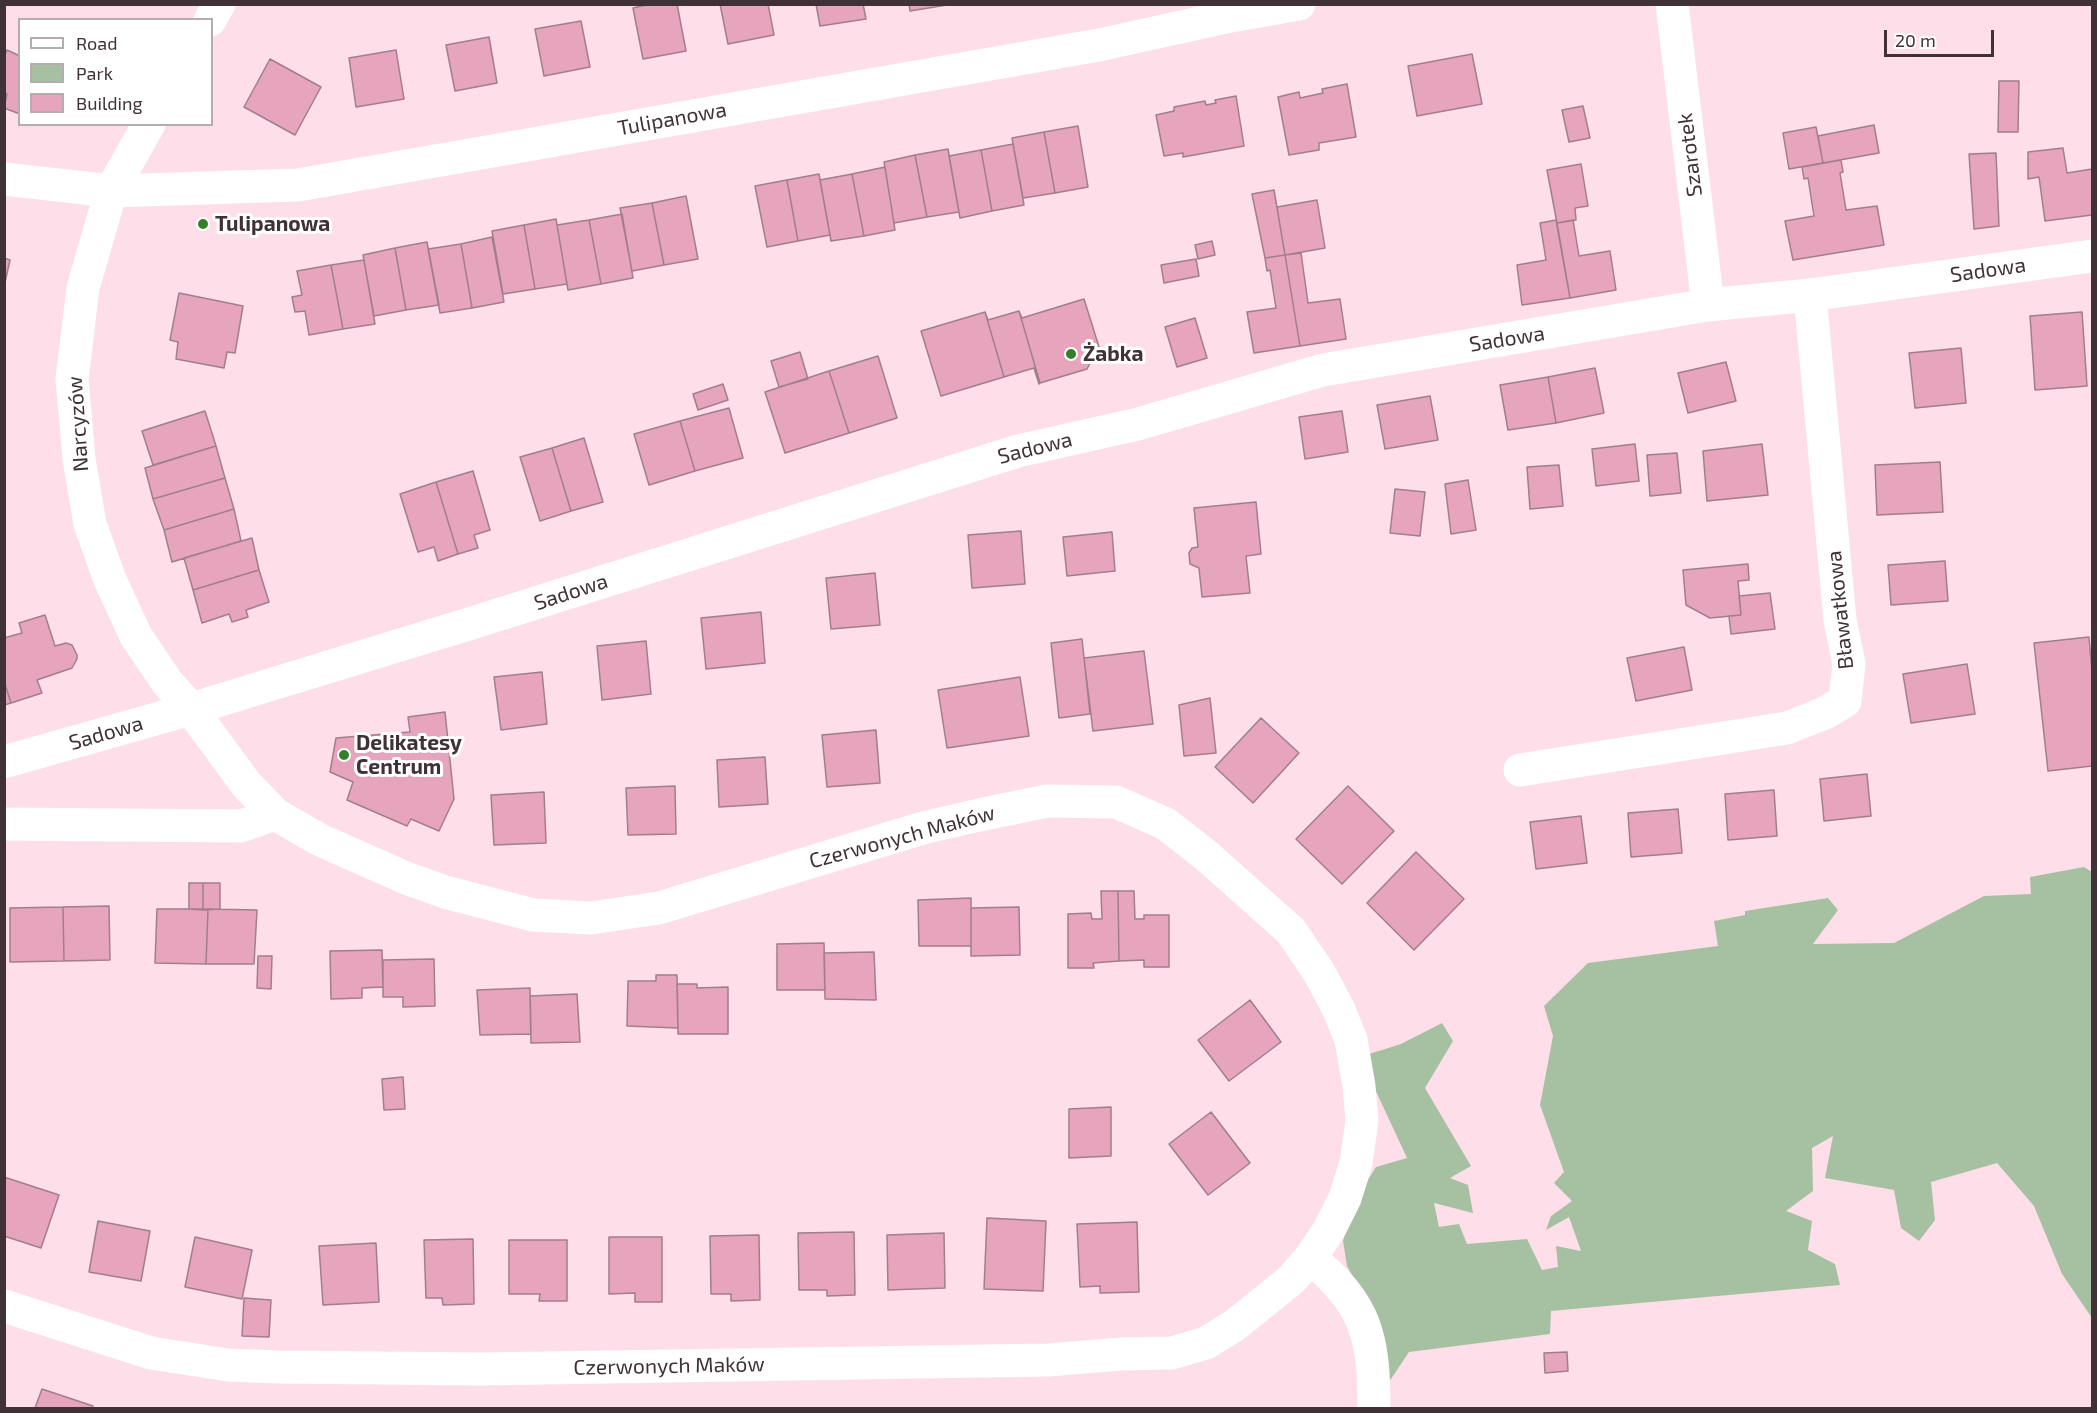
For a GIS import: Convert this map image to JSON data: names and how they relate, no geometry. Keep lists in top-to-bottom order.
{
  "streets": {
    "street": [
      "Tulipanowa",
      "Szarotek",
      "Sadowa",
      "Narcyzów",
      "Bławatkowa",
      "Czerwonych Maków"
    ]
  },
  "crossings": [
    ["Tulipanowa", "Narcyzów"],
    ["Szarotek", "Sadowa"],
    ["Sadowa", "Narcyzów"],
    ["Sadowa", "Bławatkowa"],
    ["Sadowa", "Czerwonych Maków"],
    ["Narcyzów", "Czerwonych Maków"]
  ],
  "places": ["Tulipanowa", "Żabka", "Delikatesy Centrum"],
  "legend": ["Road", "Park", "Building"],
  "scale_bar": "20 m"
}
